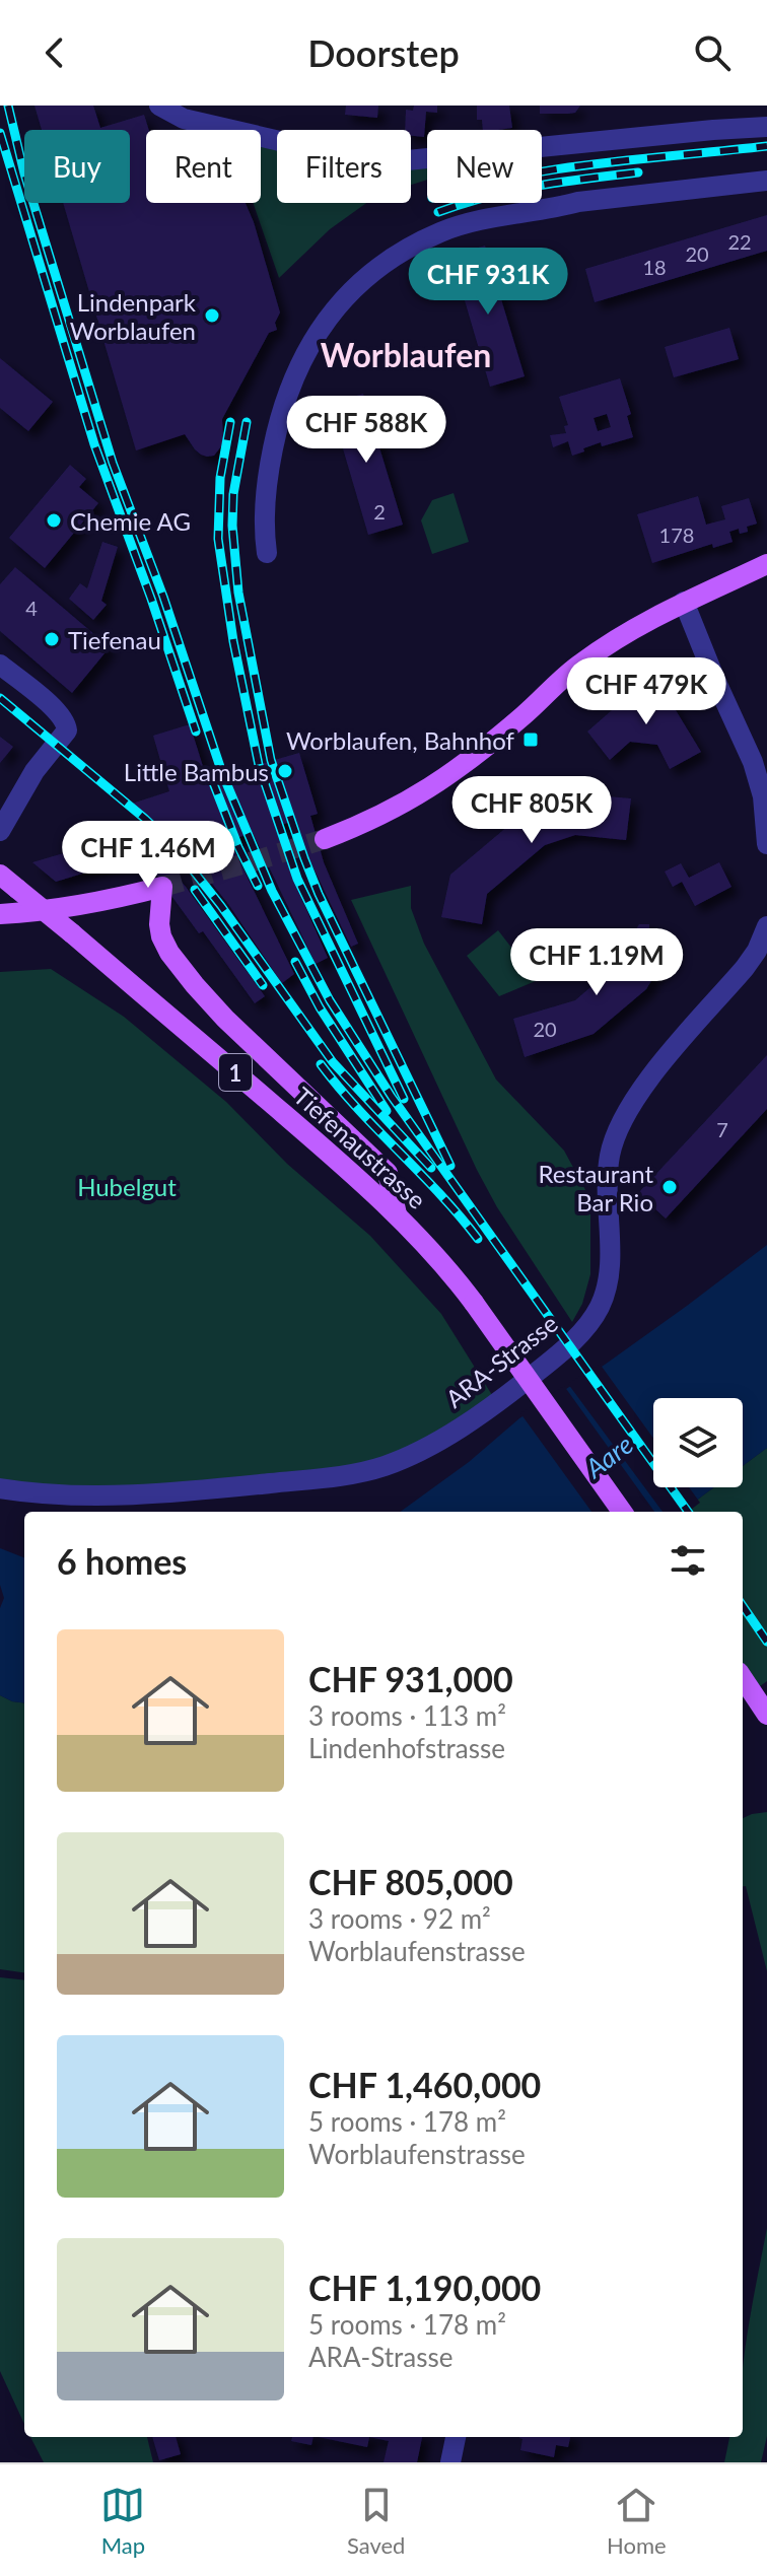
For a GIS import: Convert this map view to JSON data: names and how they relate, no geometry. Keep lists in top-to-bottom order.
{
  "streets": {
    "main road": ["1", "Tiefenaustrasse"],
    "street": ["ARA-Strasse"]
  },
  "districts": ["Worblaufen"],
  "water": ["Aare"],
  "parks": ["Hubelgut"],
  "places": {
    "other": [
      "Lindenpark Worblaufen",
      "Chemie AG",
      "Tiefenau",
      "Little Bambus",
      "Restaurant Bar Rio"
    ],
    "transit": ["Worblaufen, Bahnhof"]
  },
  "house_numbers": [
    "22",
    "20",
    "18",
    "2",
    "178",
    "4",
    "20",
    "7"
  ],
  "page": {
    "header": "Doorstep",
    "chip": [
      "Buy",
      "Rent",
      "Filters",
      "New"
    ],
    "price": [
      "CHF 931K",
      "CHF 588K",
      "CHF 479K",
      "CHF 805K",
      "CHF 1.46M",
      "CHF 1.19M"
    ],
    "heading": "6 homes",
    "list": [
      {
        "name": "CHF 931,000",
        "note": "3 rooms · 113 m² · Lindenhofstrasse"
      },
      {
        "name": "CHF 805,000",
        "note": "3 rooms · 92 m² · Worblaufenstrasse"
      },
      {
        "name": "CHF 1,460,000",
        "note": "5 rooms · 178 m² · Worblaufenstrasse"
      },
      {
        "name": "CHF 1,190,000",
        "note": "5 rooms · 178 m² · ARA-Strasse"
      }
    ],
    "tabs": ["Map", "Saved", "Home"]
  }
}
